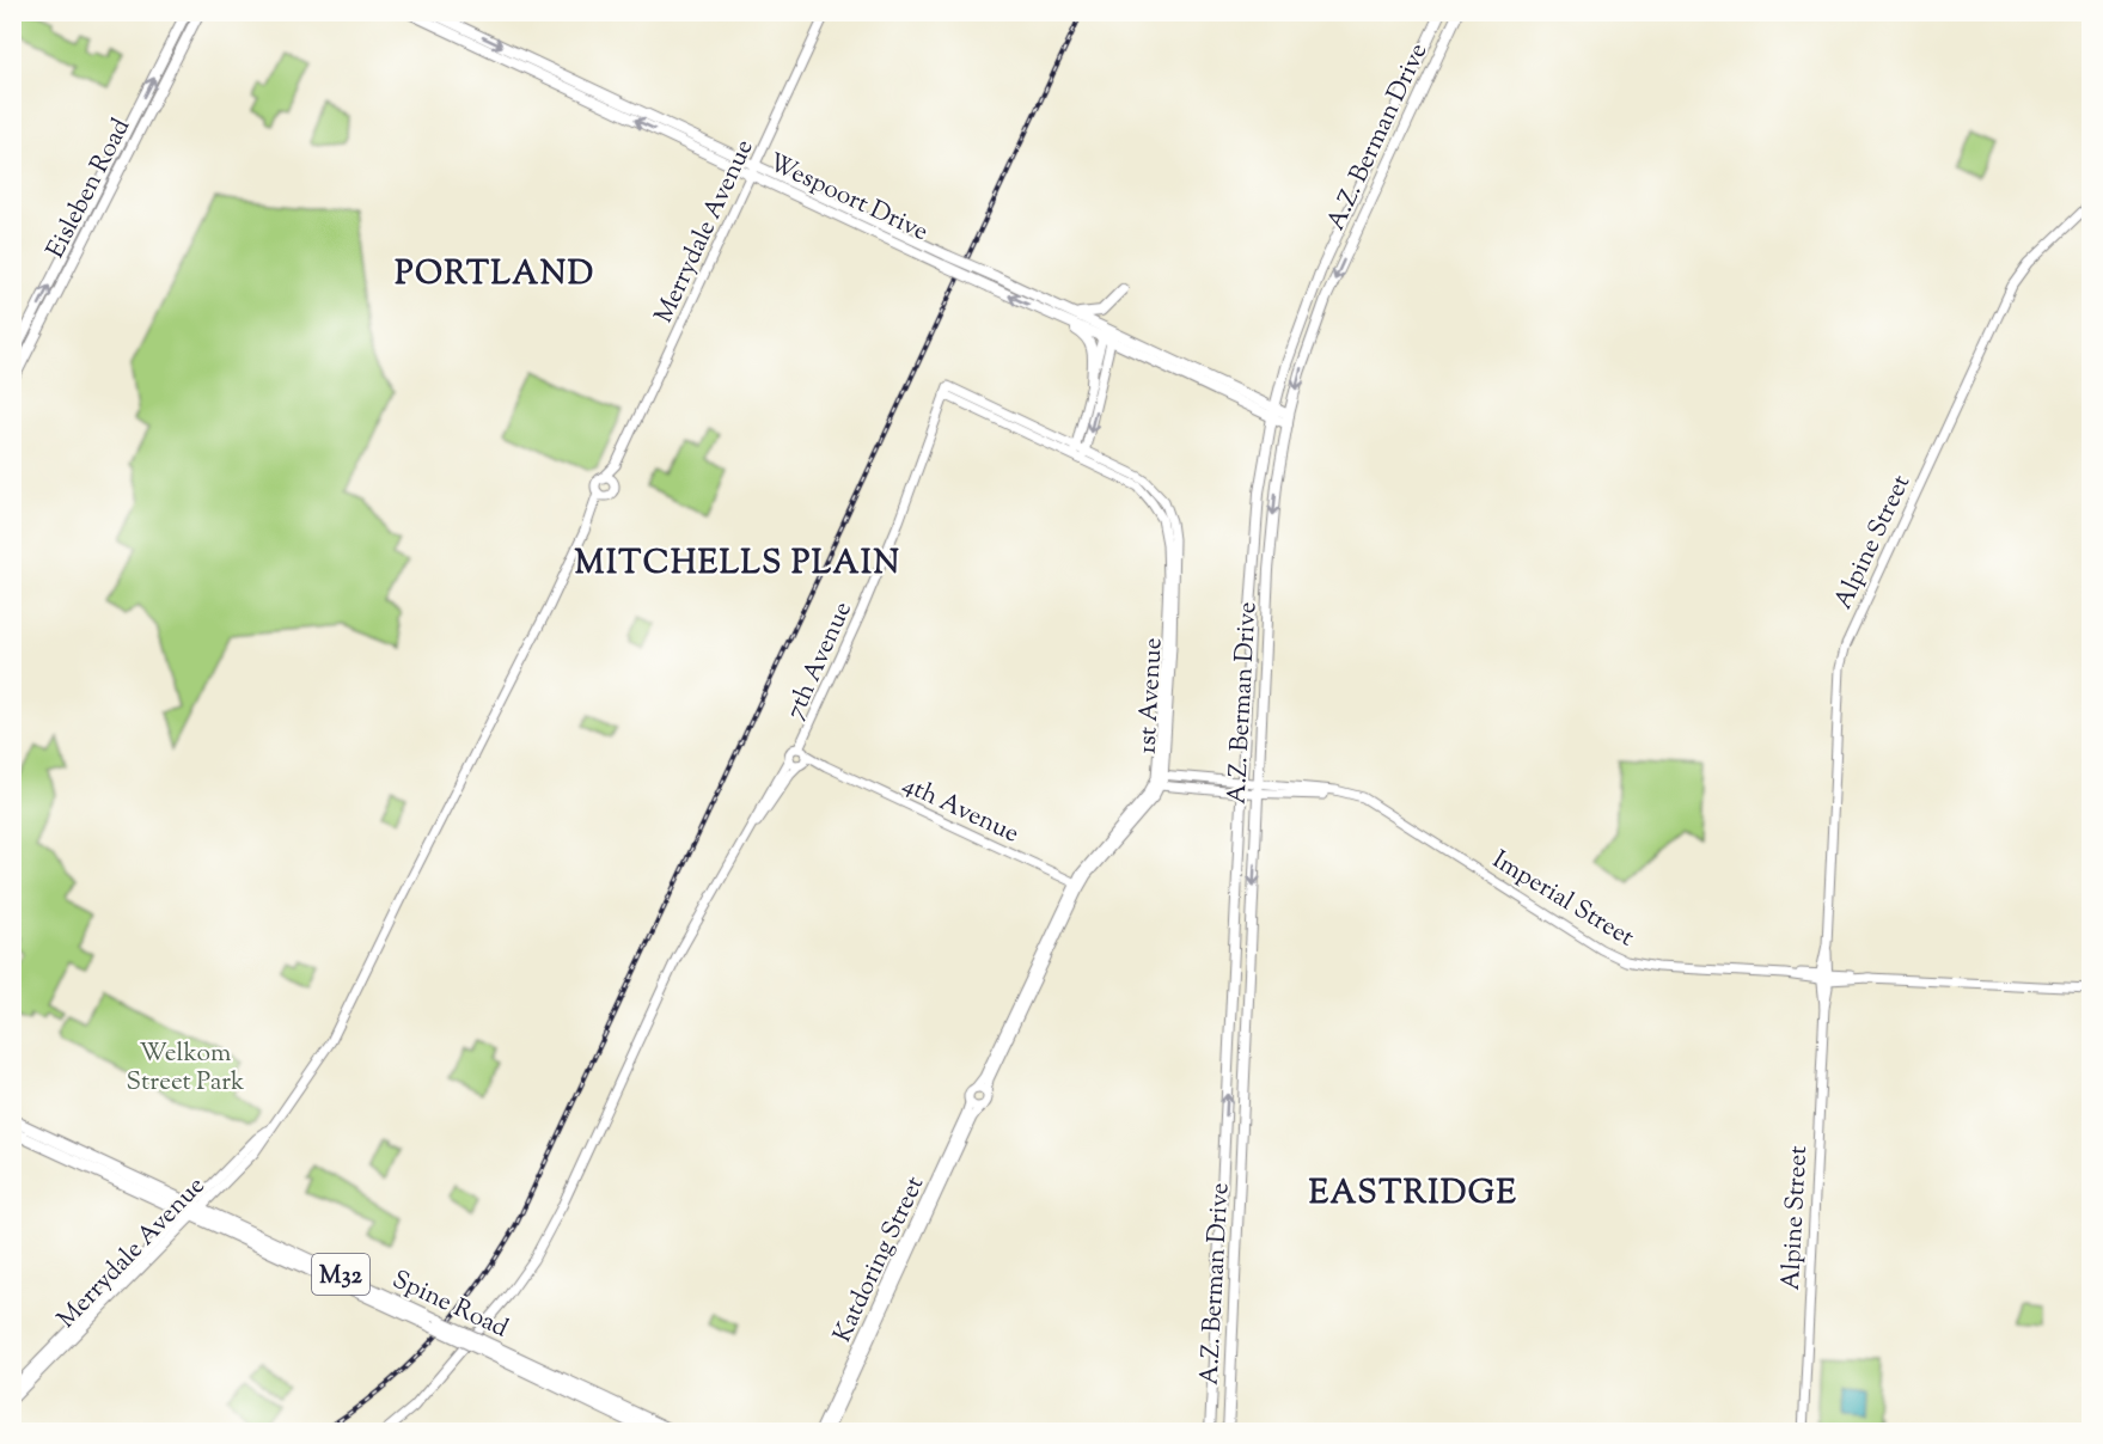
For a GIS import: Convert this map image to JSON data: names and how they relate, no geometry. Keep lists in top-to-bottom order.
{
  "streets": {
    "main road": [
      "A.Z. Berman Drive",
      "Eisleben Road",
      "Wespoort Drive",
      "M32",
      "Spine Road"
    ],
    "street": [
      "Merrydale Avenue",
      "Alpine Street",
      "7th Avenue",
      "1st Avenue",
      "4th Avenue",
      "Imperial Street",
      "Katdoring Street"
    ]
  },
  "crossings": [
    ["A.Z. Berman Drive", "Wespoort Drive"],
    ["A.Z. Berman Drive", "Imperial Street"],
    ["Wespoort Drive", "Merrydale Avenue"],
    ["Merrydale Avenue", "Spine Road"],
    ["Alpine Street", "Imperial Street"],
    ["7th Avenue", "1st Avenue"],
    ["7th Avenue", "4th Avenue"],
    ["1st Avenue", "4th Avenue"],
    ["1st Avenue", "Katdoring Street"]
  ],
  "districts": ["PORTLAND", "MITCHELLS PLAIN", "EASTRIDGE"],
  "parks": ["Welkom Street Park"]
}
